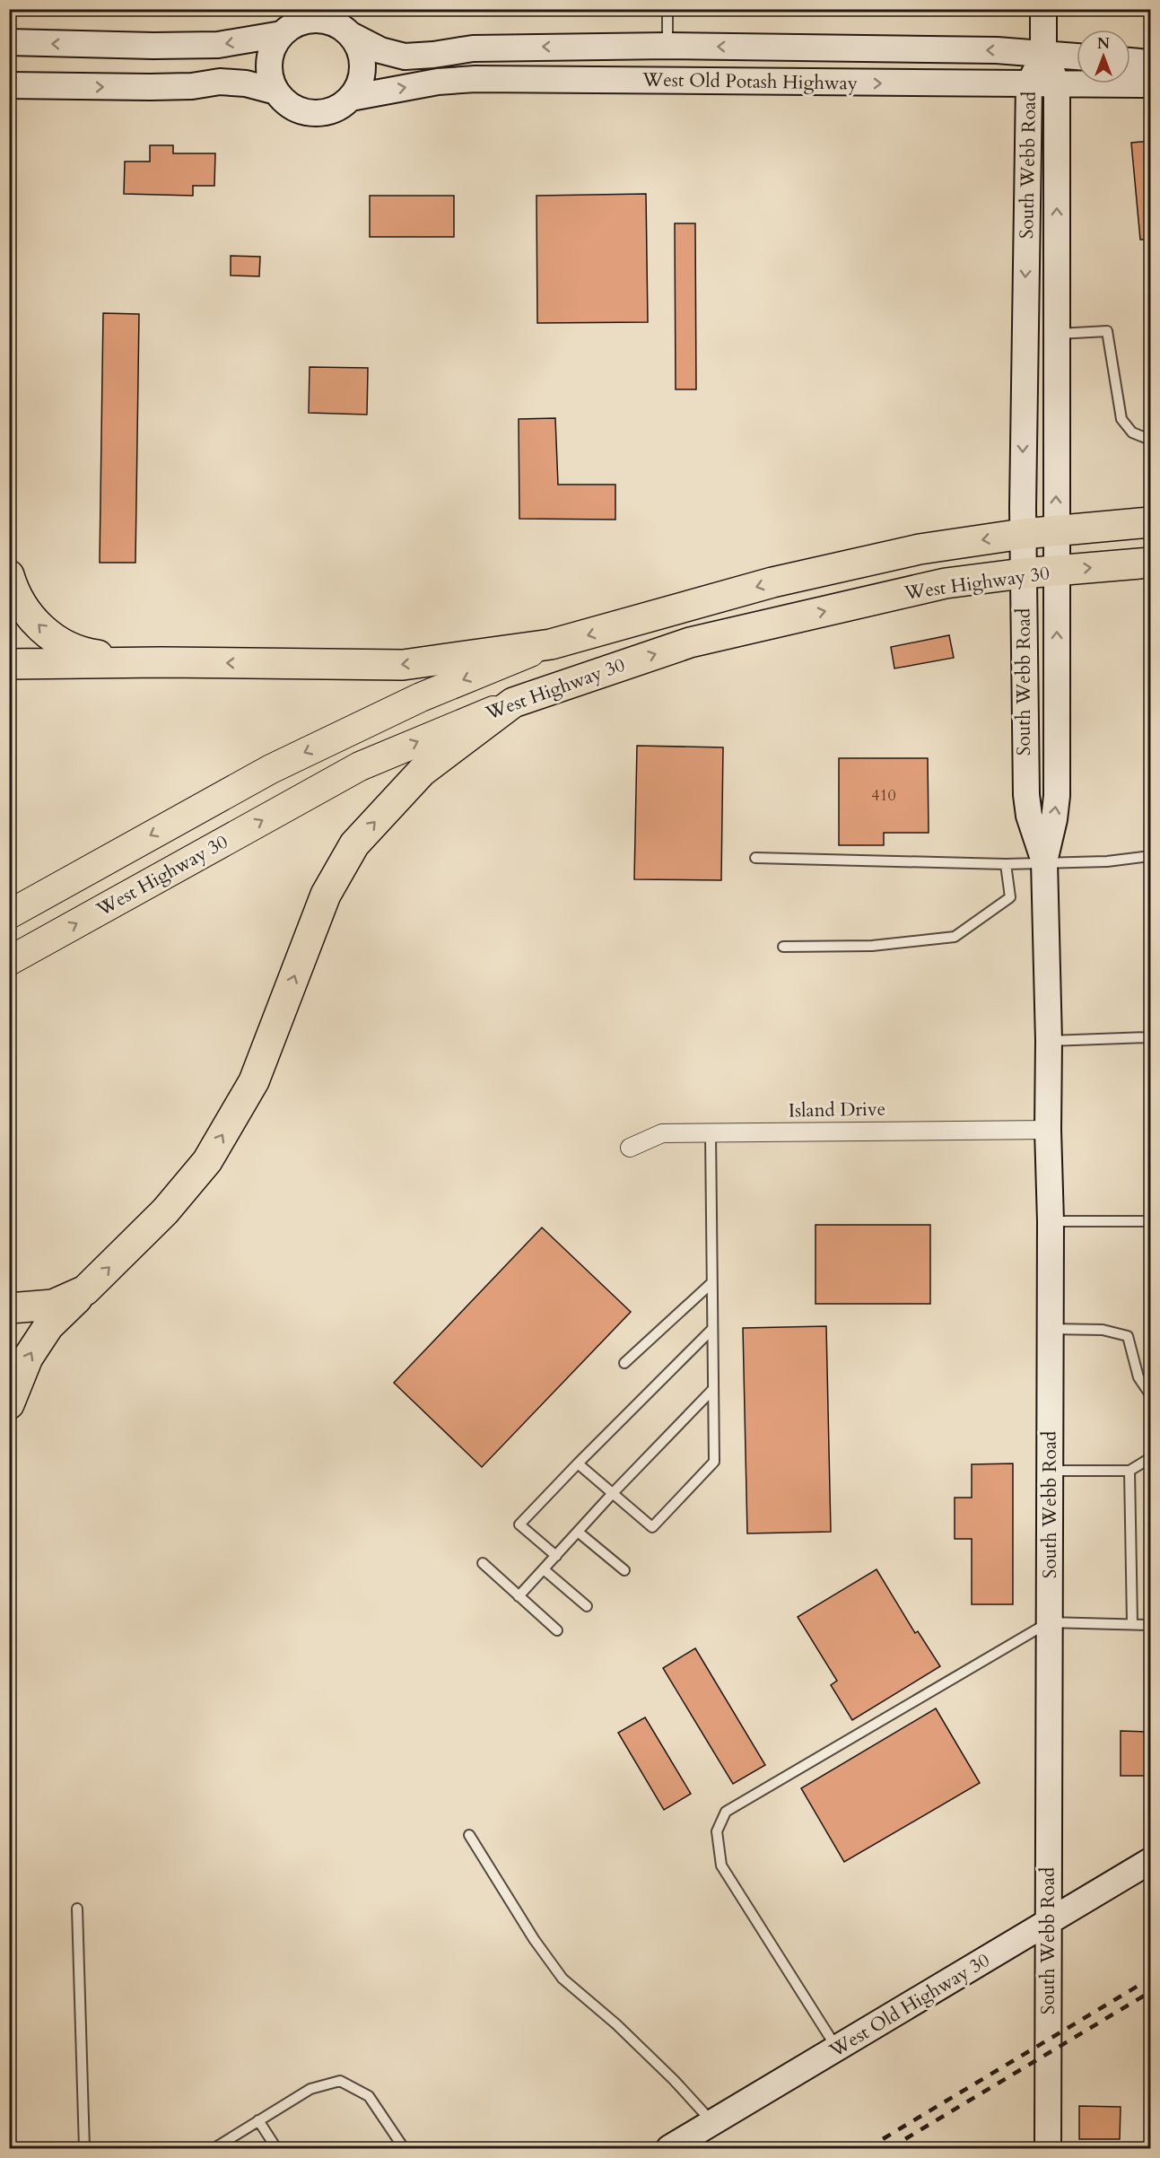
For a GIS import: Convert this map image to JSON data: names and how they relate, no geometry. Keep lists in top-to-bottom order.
{
  "streets": {
    "highway": ["West Highway 30"],
    "street": [
      "West Old Potash Highway",
      "South Webb Road",
      "Island Drive",
      "West Old Highway 30"
    ]
  },
  "crossings": [
    ["West Old Potash Highway", "South Webb Road"],
    ["South Webb Road", "West Highway 30"],
    ["South Webb Road", "Island Drive"],
    ["South Webb Road", "West Old Highway 30"]
  ],
  "house_numbers": ["410"],
  "north": "top"
}
